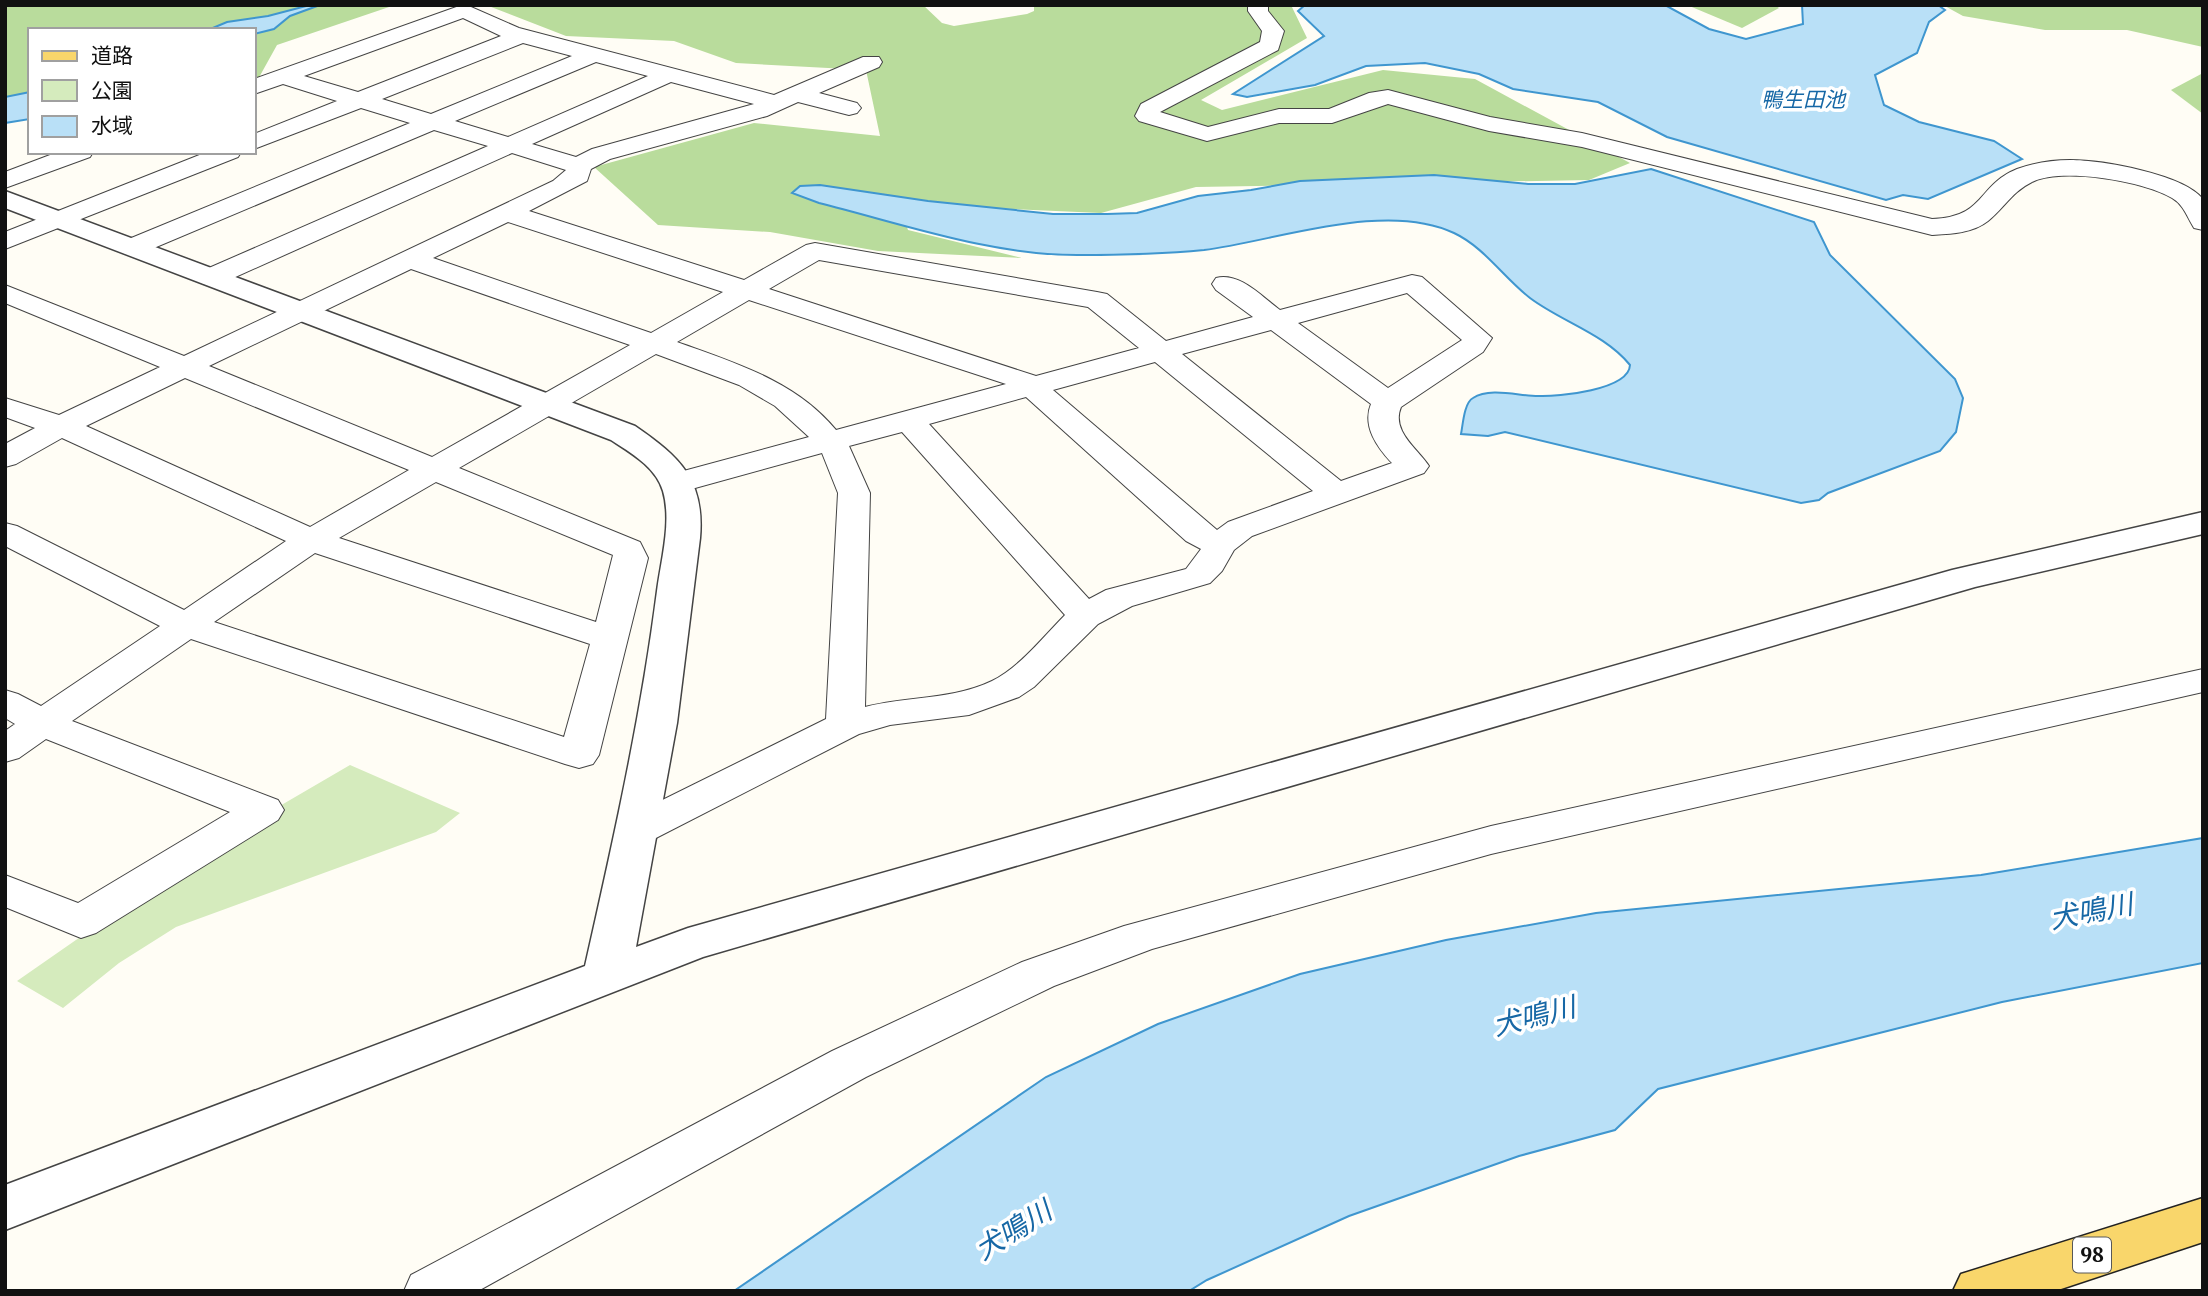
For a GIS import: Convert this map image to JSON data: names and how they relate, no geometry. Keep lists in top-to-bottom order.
{
  "streets": {
    "main road": ["98"]
  },
  "water": ["鴨生田池", "犬鳴川"],
  "legend": ["道路", "公園", "水域"]
}
